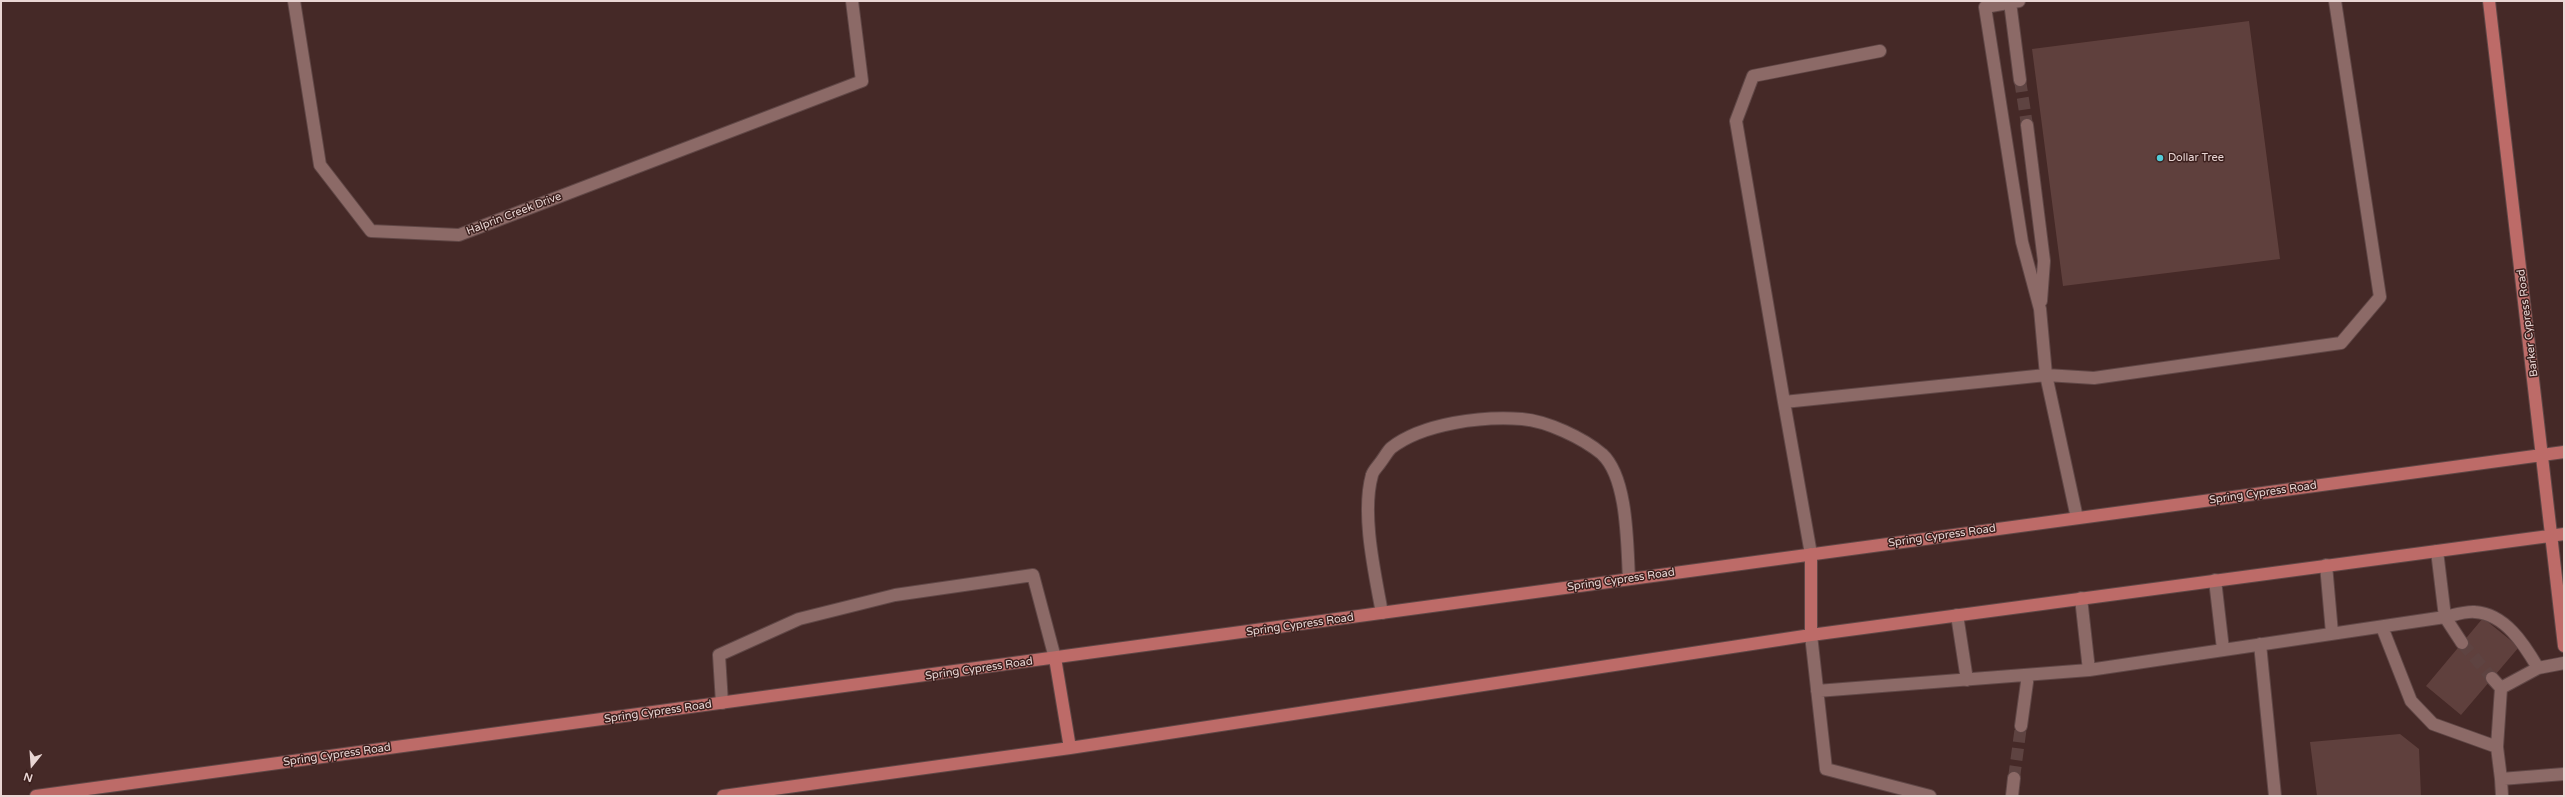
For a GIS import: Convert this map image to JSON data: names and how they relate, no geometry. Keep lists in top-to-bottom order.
{
  "streets": {
    "main road": ["Barker Cypress Road", "Spring Cypress Road"],
    "street": ["Halprin Creek Drive"]
  },
  "crossings": [
    ["Barker Cypress Road", "Spring Cypress Road"]
  ],
  "places": ["Dollar Tree"],
  "north": "bottom"
}
